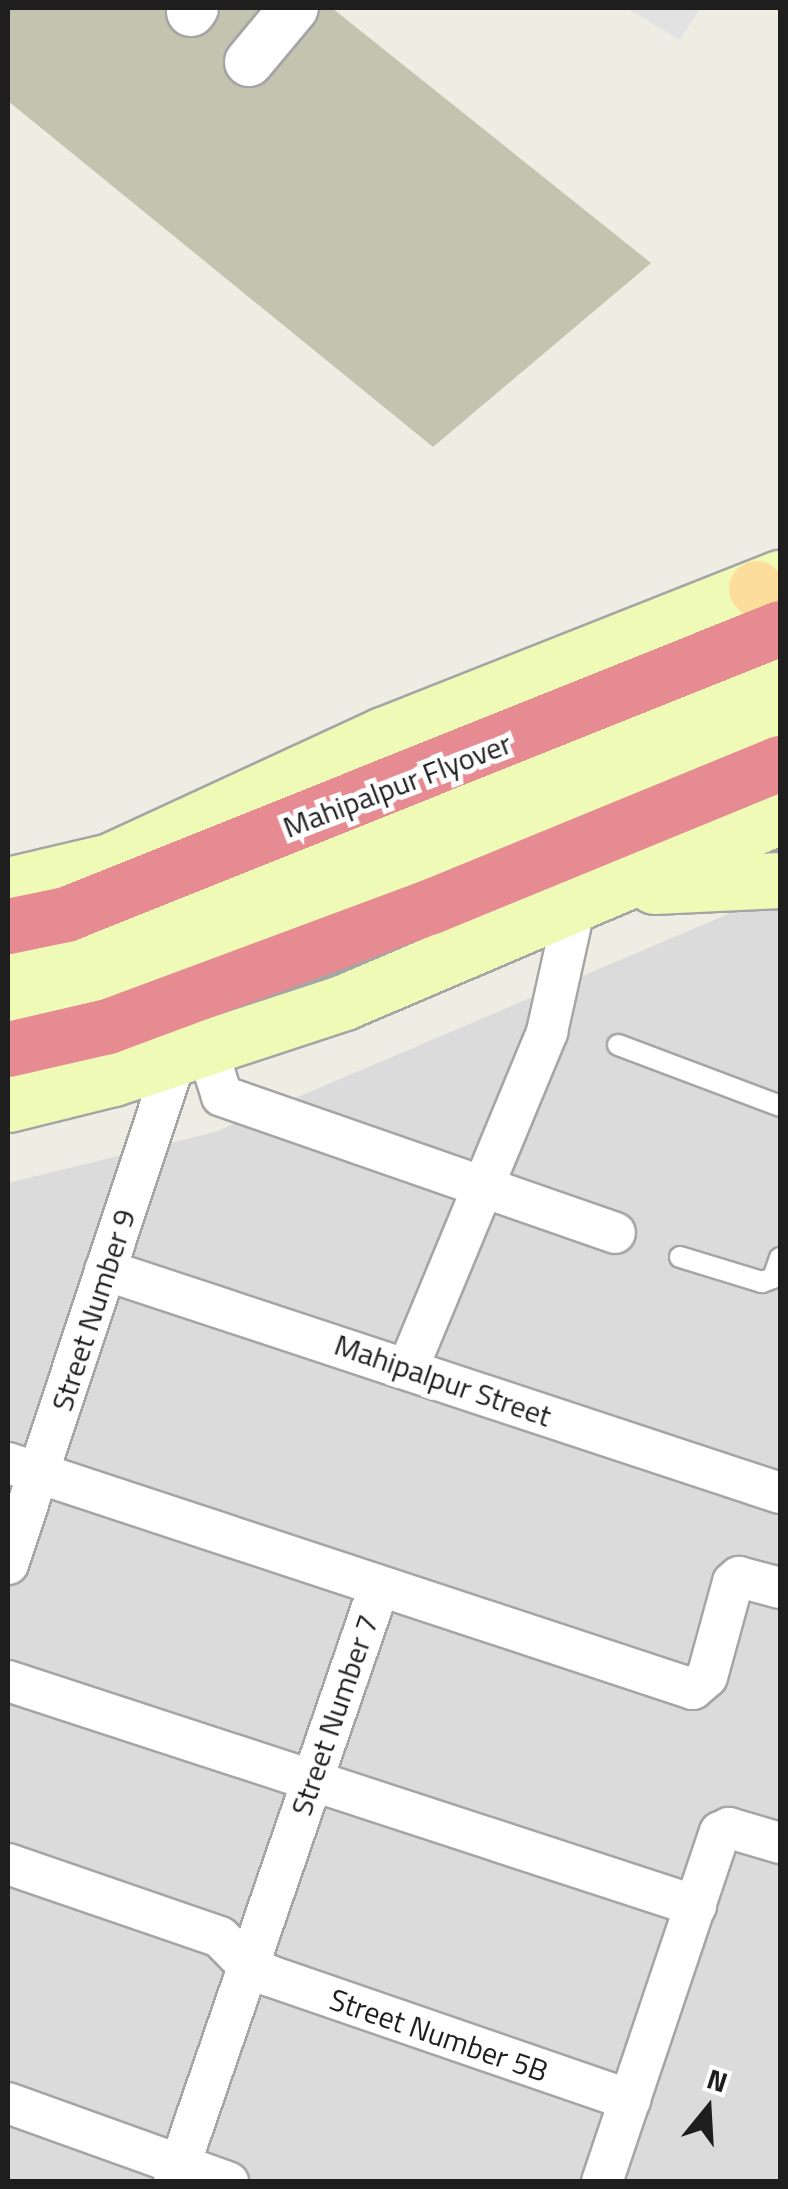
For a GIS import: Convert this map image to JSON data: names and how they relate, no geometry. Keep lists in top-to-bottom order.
{
  "streets": {
    "highway": ["Mahipalpur Flyover"],
    "street": [
      "Street Number 9",
      "Mahipalpur Street",
      "Street Number 7",
      "Street Number 5B"
    ]
  },
  "crossings": [
    ["Street Number 9", "Mahipalpur Street"],
    ["Street Number 9", "Street Number 7"],
    ["Street Number 7", "Street Number 5B"]
  ],
  "north": "top"
}
